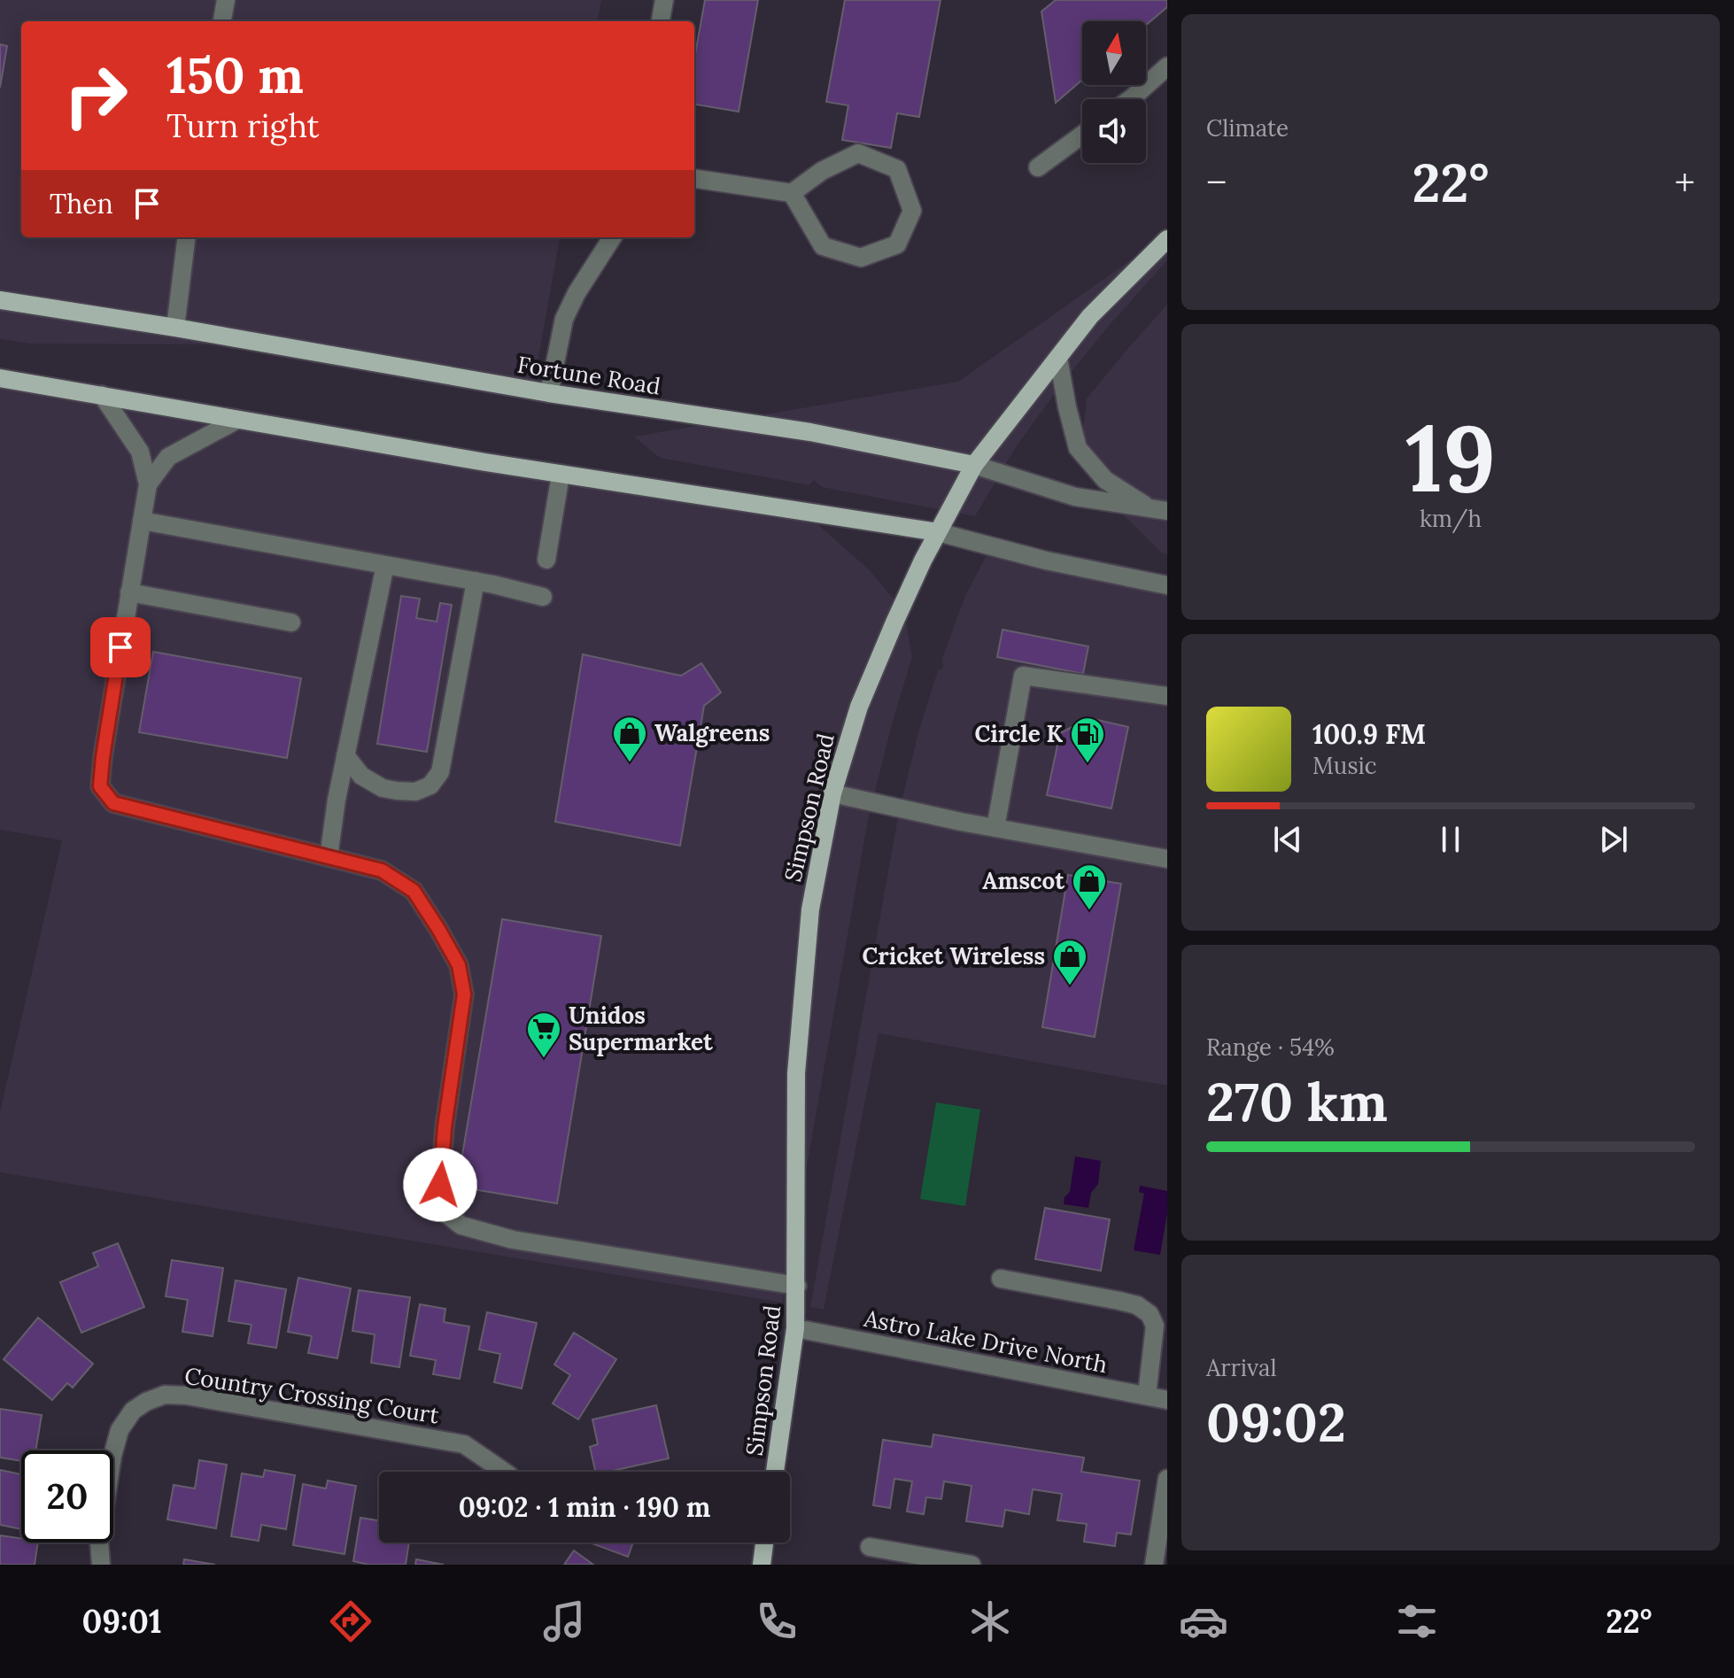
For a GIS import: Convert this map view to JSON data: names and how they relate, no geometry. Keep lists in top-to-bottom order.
{
  "streets": {
    "main road": ["Fortune Road", "Simpson Road"],
    "street": ["Astro Lake Drive North", "Country Crossing Court"]
  },
  "crossings": [
    ["Fortune Road", "Simpson Road"],
    ["Simpson Road", "Astro Lake Drive North"]
  ],
  "places": {
    "shop": ["Walgreens", "Amscot", "Cricket Wireless"],
    "fuel station": ["Circle K"],
    "supermarket": ["Unidos Supermarket"]
  },
  "north": "top",
  "page": {
    "tile": [
      "Climate",
      ["19", "km/h"],
      ["Range · 54%", "270 km"],
      ["Arrival", "09:02"]
    ],
    "turn": ["150 m", "Turn right"],
    "heat": ["−", "22°", "+"],
    "then": "Then",
    "song": ["100.9 FM", "Music"],
    "limit": "20",
    "trip": "09:02 · 1 min · 190 m",
    "tabs": ["09:01", "22°"]
  }
}
